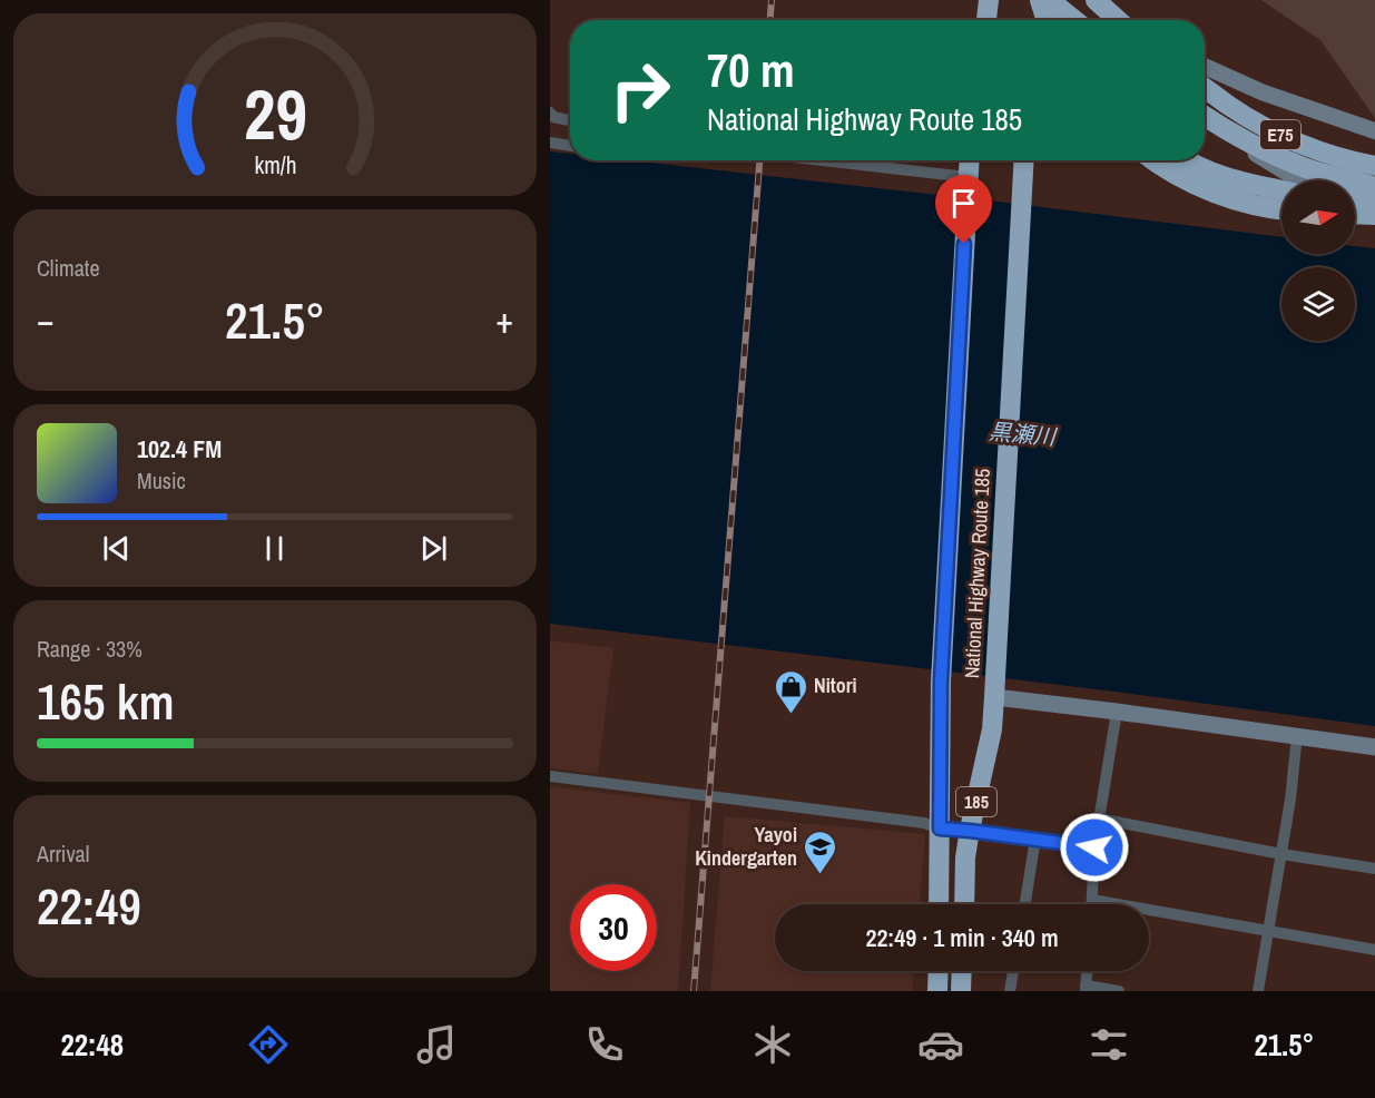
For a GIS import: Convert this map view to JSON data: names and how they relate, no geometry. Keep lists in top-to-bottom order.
{
  "streets": {
    "highway": ["E75", "National Highway Route 185", "185"]
  },
  "water": ["黒瀬川"],
  "places": {
    "shop": ["Nitori"],
    "school or university": ["Yayoi Kindergarten"]
  },
  "north": "right",
  "page": {
    "turn": ["70 m", "National Highway Route 185"],
    "tile": [
      "Climate",
      ["Range · 33%", "165 km"],
      ["Arrival", "22:49"]
    ],
    "heat": ["−", "21.5°", "+"],
    "song": ["102.4 FM", "Music"],
    "limit": "30",
    "trip": "22:49 · 1 min · 340 m",
    "tabs": ["22:48", "21.5°"],
    "gauge": ["29", "km/h"]
  }
}
